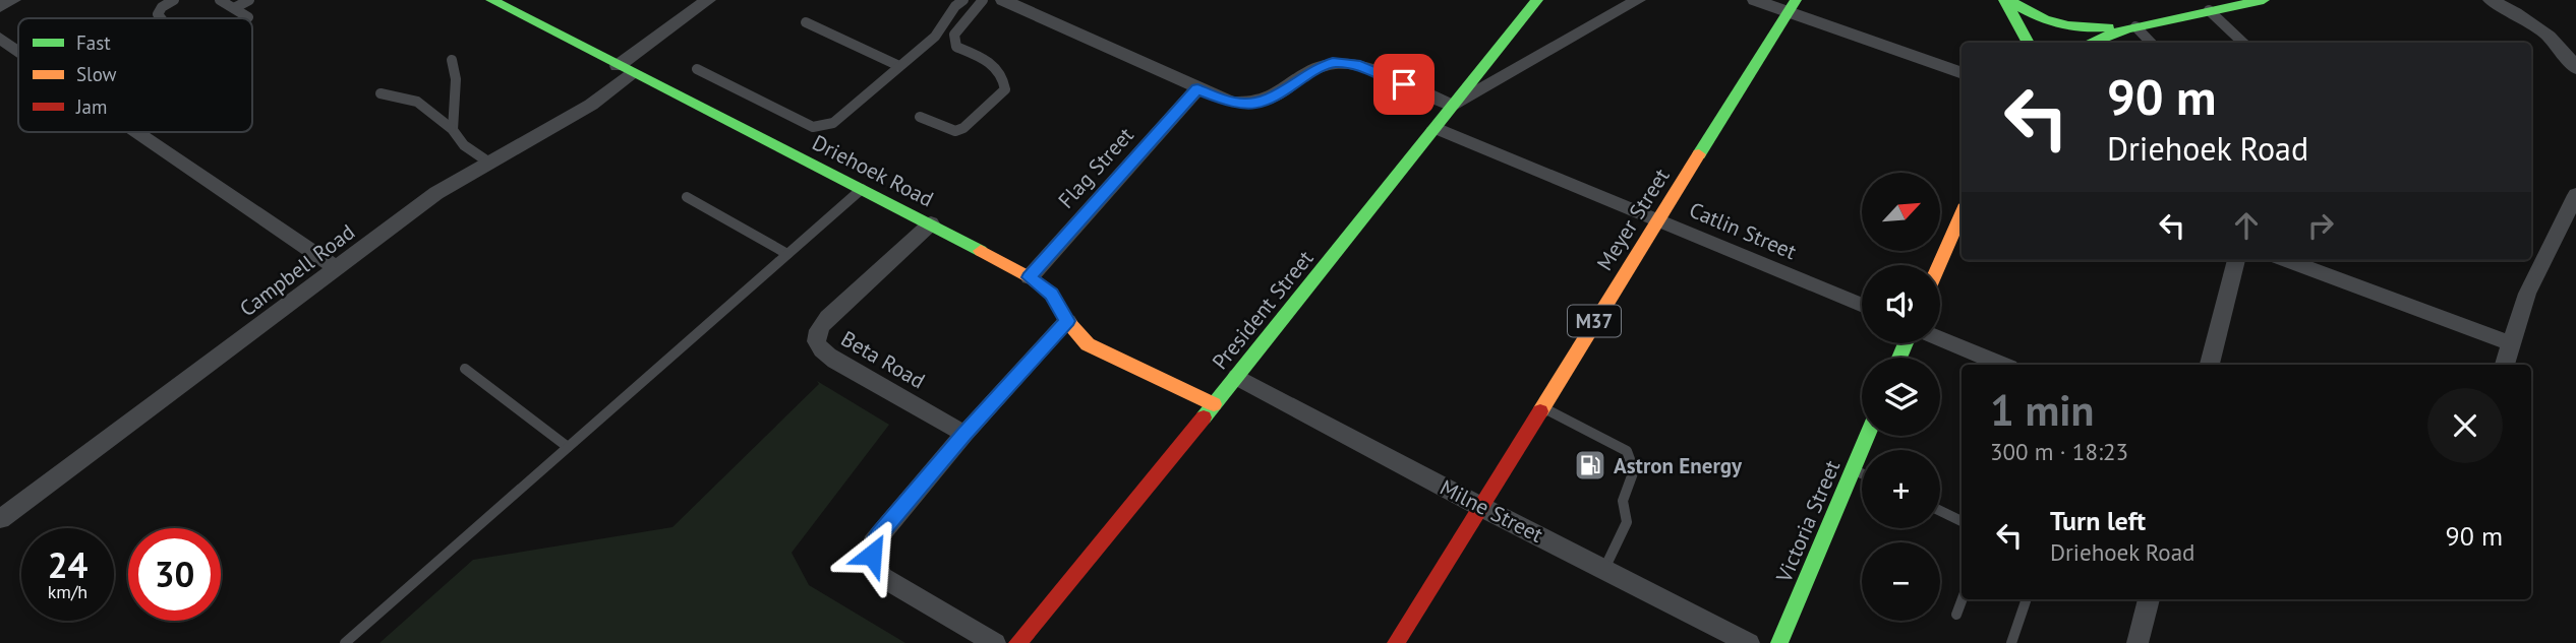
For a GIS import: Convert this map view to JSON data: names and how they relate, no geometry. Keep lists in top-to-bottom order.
{
  "streets": {
    "street": [
      "Flag Street",
      "Driehoek Road",
      "Meyer Street",
      "Catlin Street",
      "Campbell Road",
      "President Street",
      "M37",
      "Beta Road",
      "Milne Street",
      "Victoria Street"
    ]
  },
  "crossings": [
    ["Flag Street", "Driehoek Road"],
    ["Driehoek Road", "Campbell Road"],
    ["Driehoek Road", "President Street"],
    ["Driehoek Road", "Beta Road"],
    ["Meyer Street", "Catlin Street"],
    ["Meyer Street", "Milne Street"],
    ["Catlin Street", "President Street"],
    ["President Street", "Milne Street"]
  ],
  "places": {
    "fuel station": ["Astron Energy"]
  },
  "legend": ["Fast", "Slow", "Jam"],
  "north": "top right",
  "page": {
    "turn": ["90 m", "Driehoek Road"],
    "map_buttons": ["+", "−"],
    "heading": ["1 min", "300 m · 18:23"],
    "list": [
      {
        "name": "Turn left",
        "note": "Driehoek Road",
        "value": "90 m"
      }
    ],
    "speed": "24 km/h",
    "limit": "30"
  }
}
